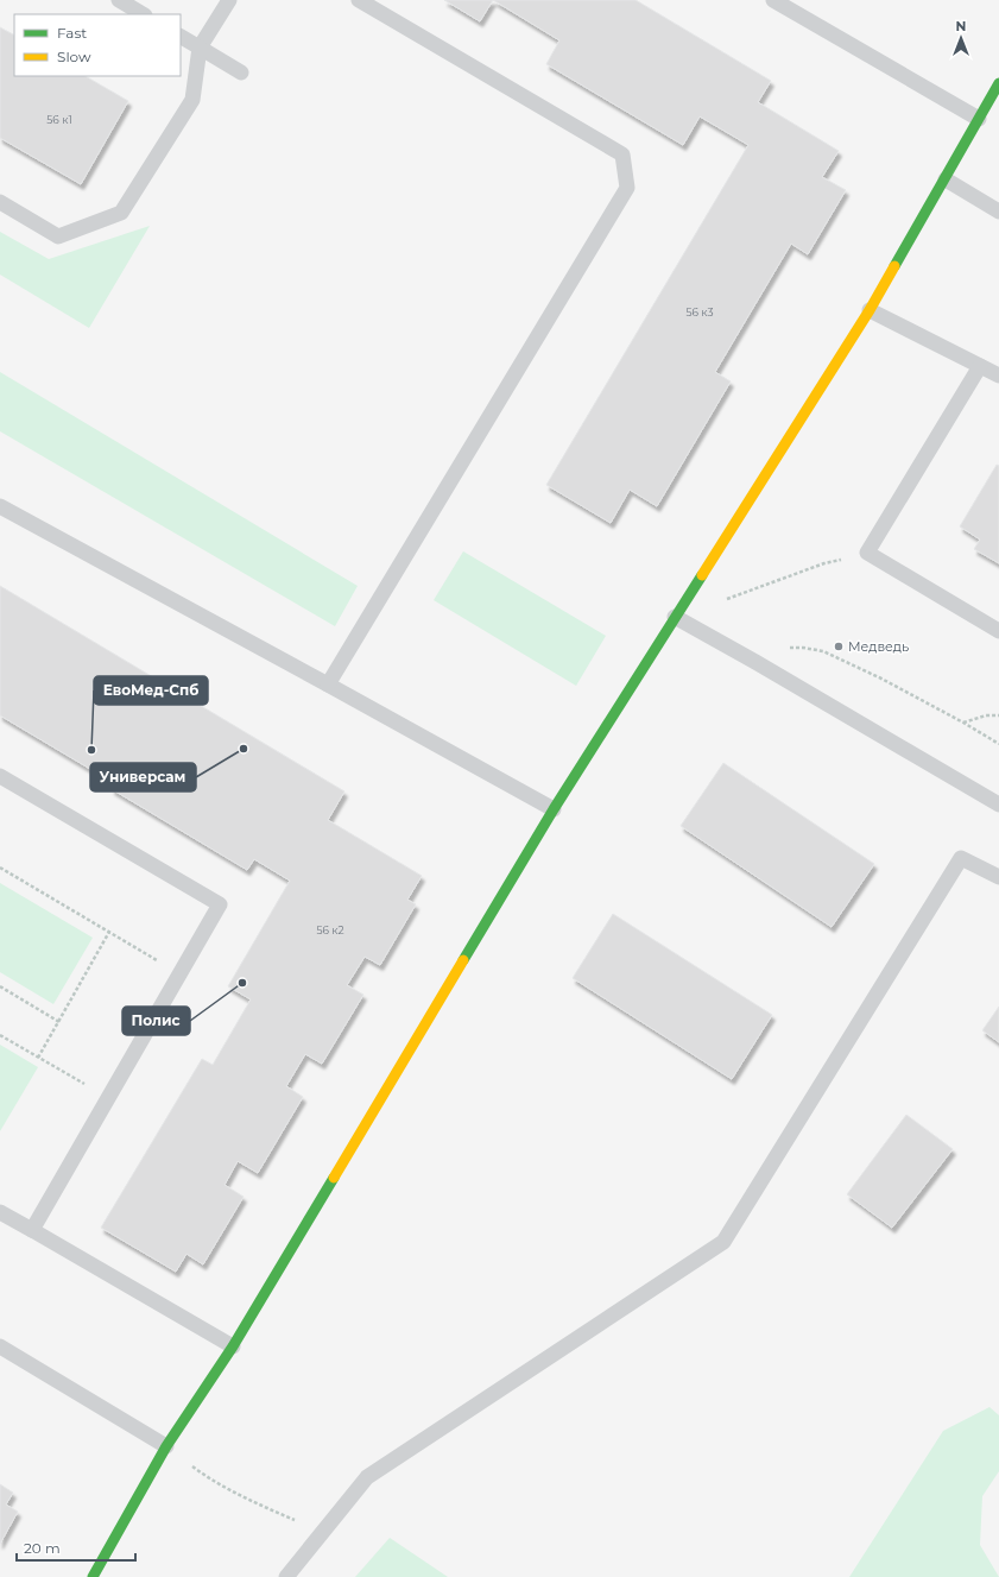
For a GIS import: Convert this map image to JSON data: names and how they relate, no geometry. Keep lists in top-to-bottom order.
{
  "places": [
    "Медведь",
    "Универсам",
    "ЕвоМед-Спб",
    "Полис"
  ],
  "house_numbers": ["56 к1", "56 к3", "56 к2"],
  "legend": ["Fast", "Slow"],
  "scale_bar": "20 m",
  "north": "top"
}
